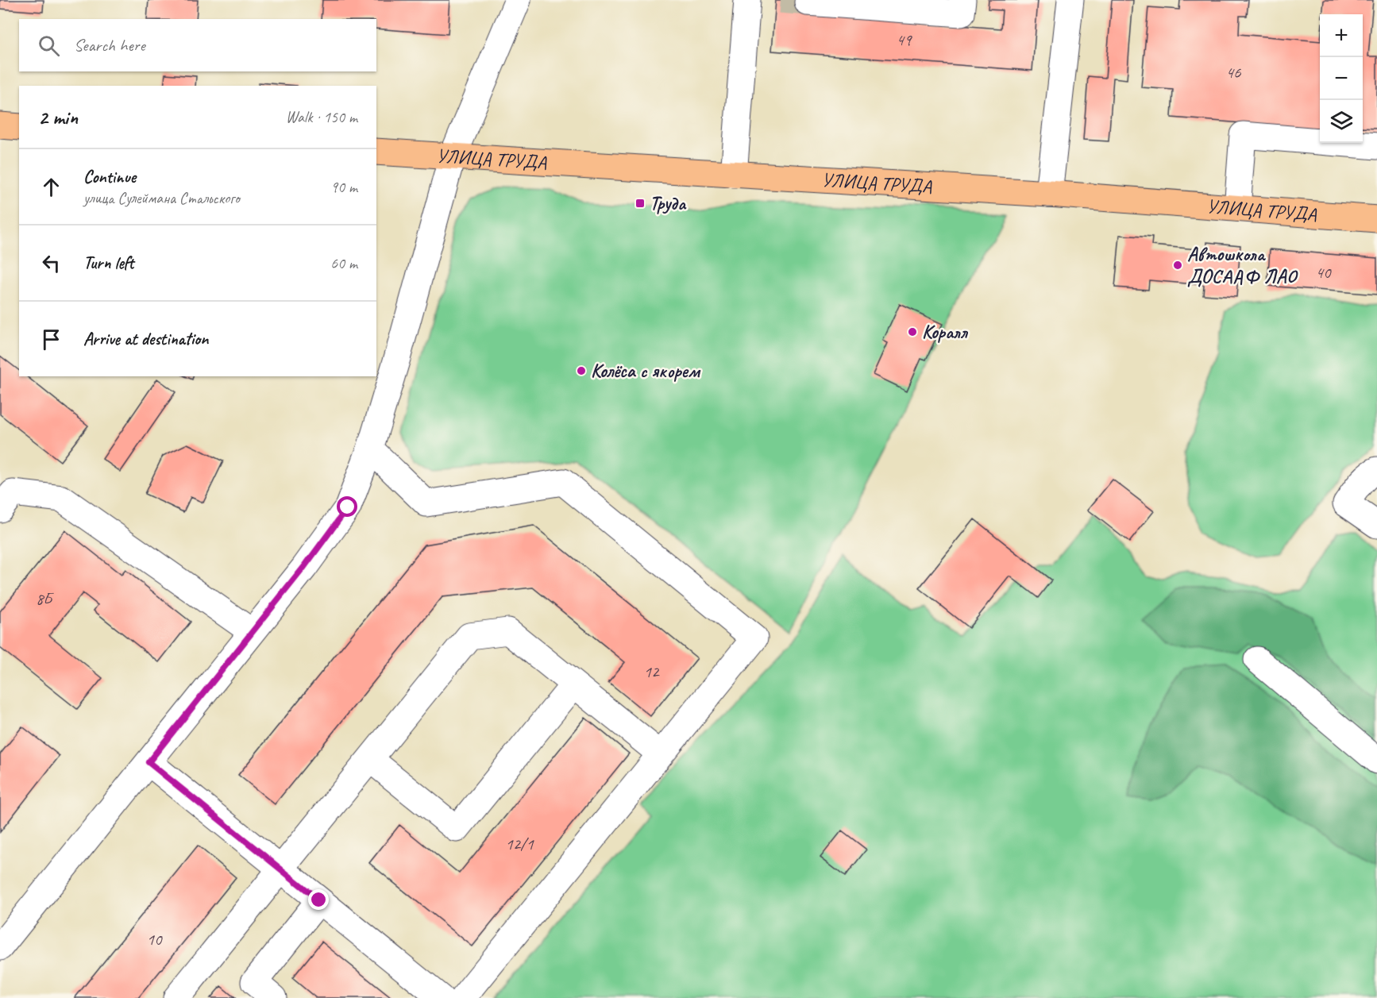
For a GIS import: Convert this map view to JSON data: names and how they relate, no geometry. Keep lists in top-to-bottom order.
{
  "streets": {
    "main road": ["УЛИЦА ТРУДА"]
  },
  "places": {
    "transit": ["Труда"],
    "other": ["Автошкола ДОСААФ ЛАО", "Коралл", "Колёса с якорем"]
  },
  "house_numbers": [
    "49",
    "46",
    "40",
    "8Б",
    "12",
    "12/1",
    "10"
  ],
  "page": {
    "map_buttons": ["+", "−"],
    "search": "Search here",
    "heading": ["2 min", "Walk · 150 m"],
    "list": [
      ["Continue", "улица Сулеймана Стальского", "90 m"],
      ["Turn left", "60 m"],
      "Arrive at destination"
    ]
  }
}
